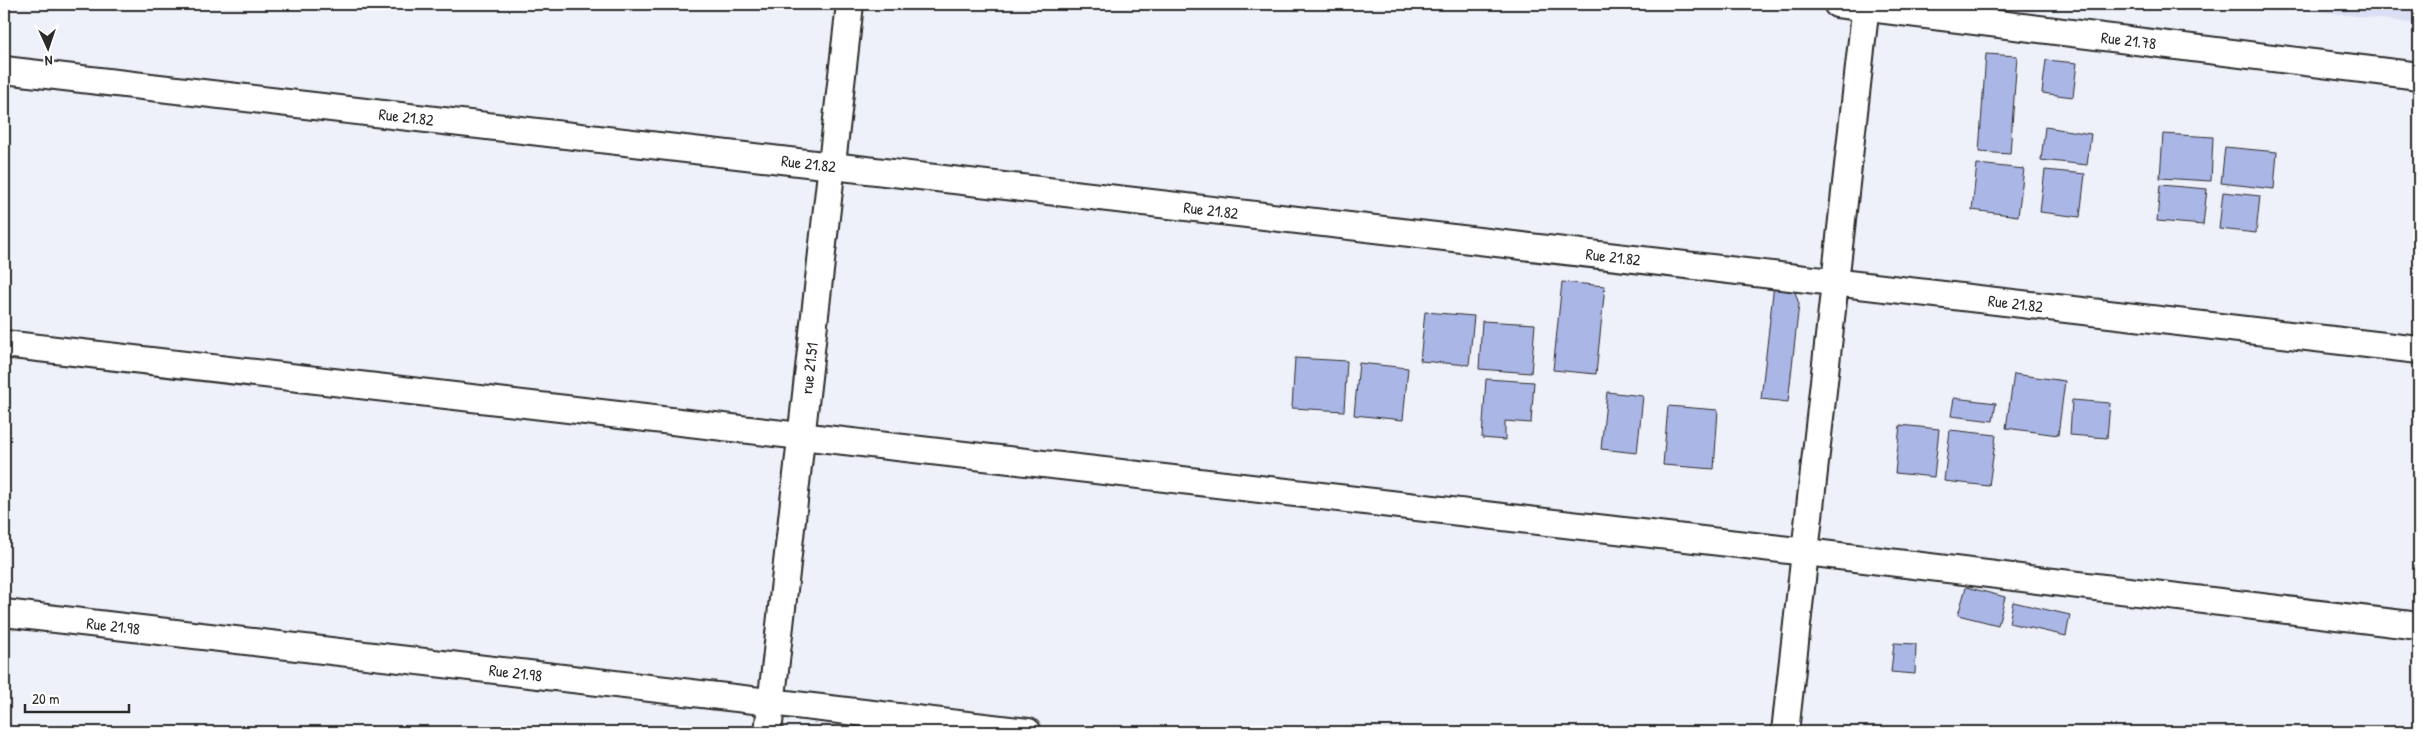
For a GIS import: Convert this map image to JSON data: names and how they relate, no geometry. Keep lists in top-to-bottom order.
{
  "streets": {
    "street": [
      "Rue 21.78",
      "Rue 21.82",
      "rue 21.51",
      "Rue 21.98"
    ]
  },
  "crossings": [
    ["Rue 21.82", "rue 21.51"],
    ["rue 21.51", "Rue 21.98"]
  ],
  "scale_bar": "20 m",
  "north": "bottom"
}
